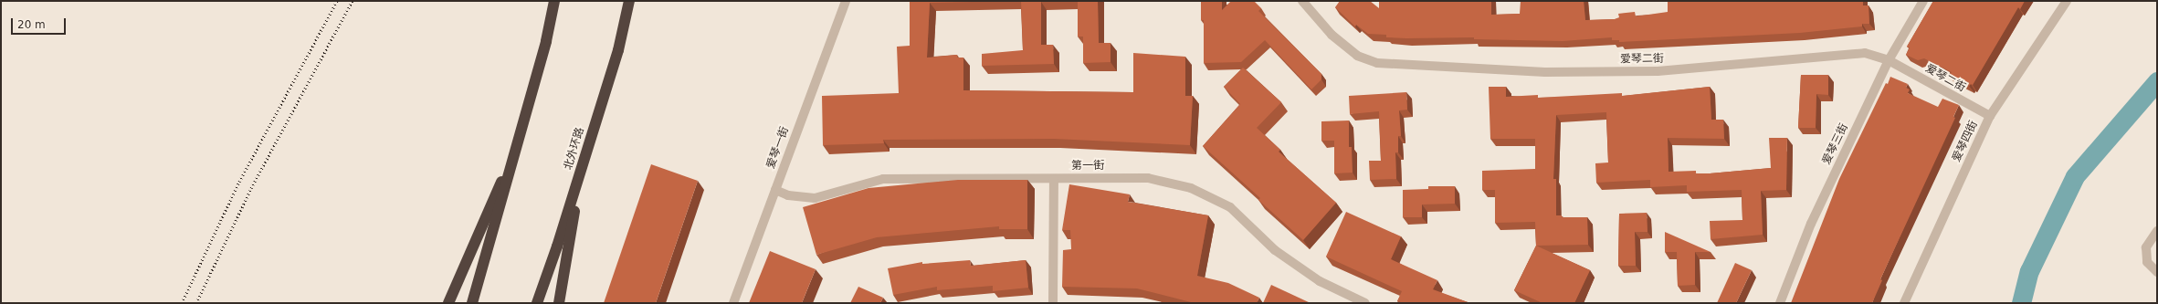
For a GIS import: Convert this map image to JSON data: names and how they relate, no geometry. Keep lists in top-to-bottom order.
{
  "streets": {
    "highway": ["北外环路"],
    "street": [
      "爱琴二街",
      "爱琴四街",
      "爱琴三街",
      "爱琴一街",
      "第一街"
    ]
  },
  "crossings": [
    ["爱琴二街", "爱琴四街"],
    ["爱琴二街", "爱琴三街"],
    ["爱琴一街", "第一街"]
  ],
  "scale_bar": "20 m"
}
